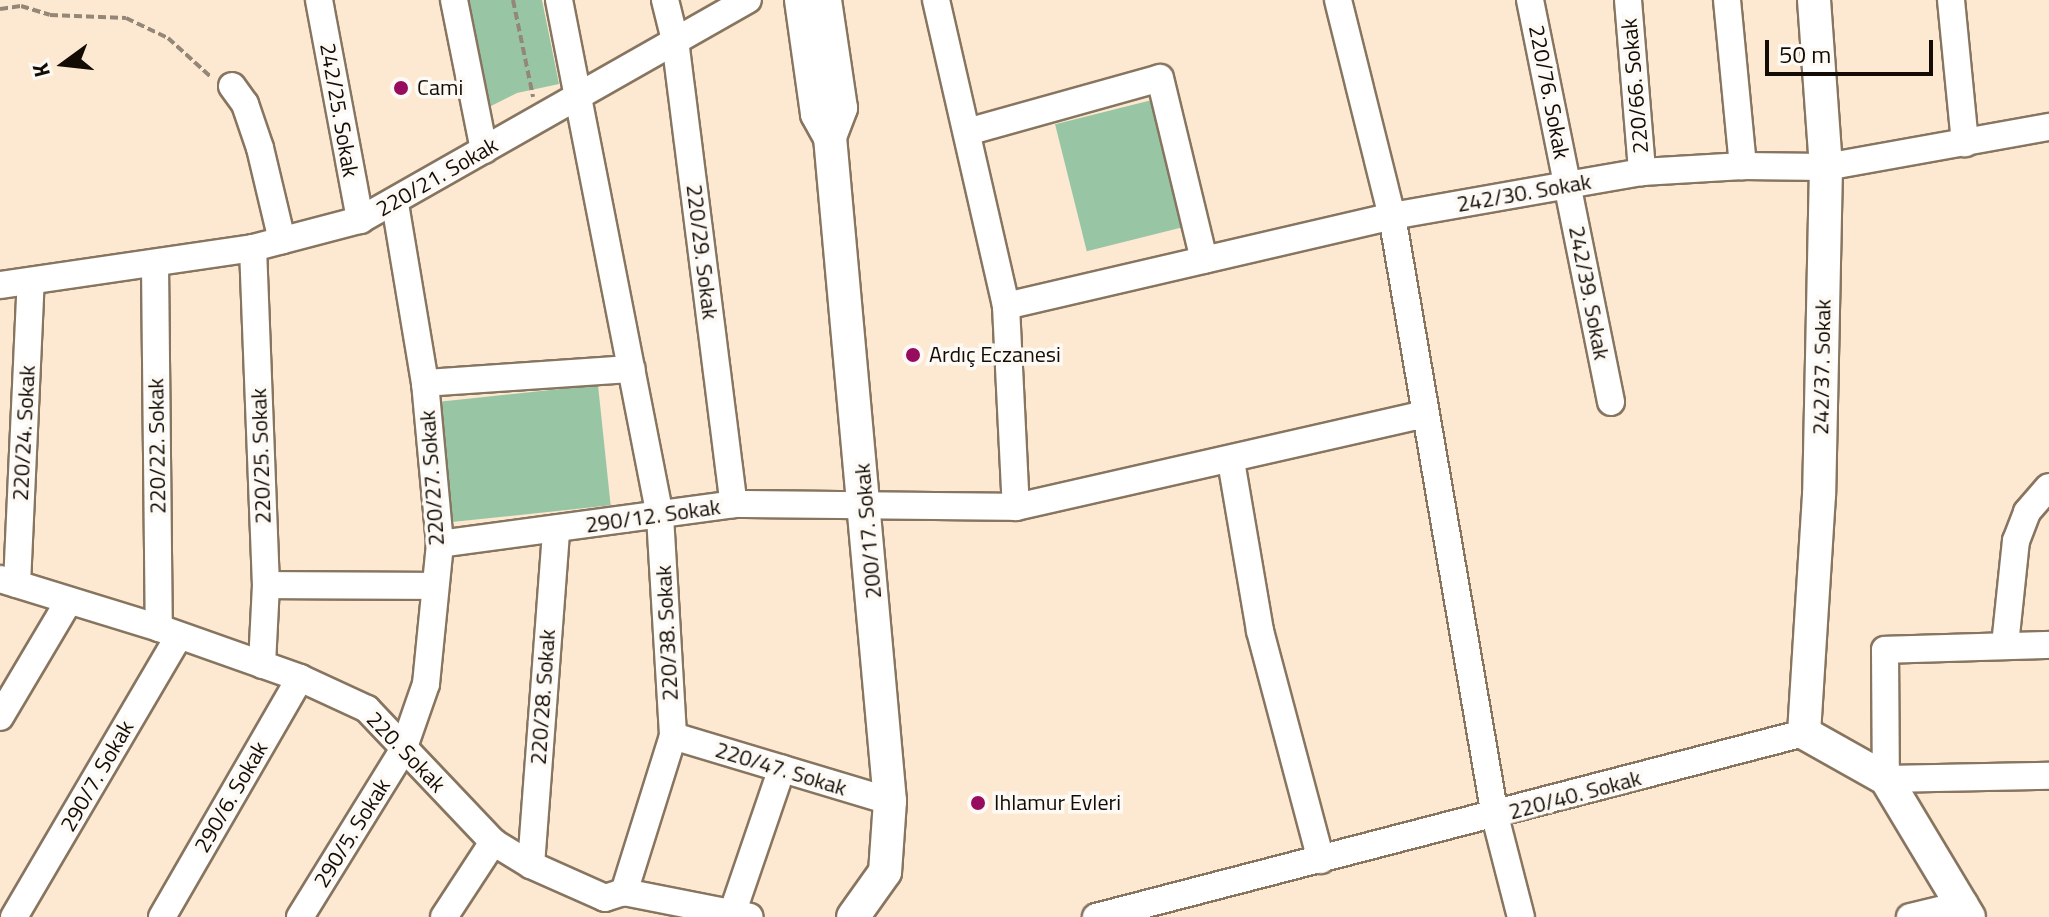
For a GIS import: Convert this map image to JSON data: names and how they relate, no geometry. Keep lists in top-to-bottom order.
{
  "streets": {
    "street": [
      "220/66. Sokak",
      "220/76. Sokak",
      "242/25. Sokak",
      "220/21. Sokak",
      "242/30. Sokak",
      "220/29. Sokak",
      "242/39. Sokak",
      "242/37. Sokak",
      "220/24. Sokak",
      "220/22. Sokak",
      "220/25. Sokak",
      "220/27. Sokak",
      "290/12. Sokak",
      "200/17. Sokak",
      "220/38. Sokak",
      "220/28. Sokak",
      "220. Sokak",
      "220/47. Sokak",
      "290/7. Sokak",
      "220/40. Sokak",
      "290/6. Sokak",
      "290/5. Sokak"
    ]
  },
  "crossings": [
    ["220/66. Sokak", "242/30. Sokak"],
    ["220/76. Sokak", "242/30. Sokak"],
    ["220/76. Sokak", "242/39. Sokak"],
    ["242/25. Sokak", "220/21. Sokak"],
    ["220/21. Sokak", "220/29. Sokak"],
    ["220/21. Sokak", "220/24. Sokak"],
    ["220/21. Sokak", "220/22. Sokak"],
    ["220/21. Sokak", "220/25. Sokak"],
    ["220/21. Sokak", "220/27. Sokak"],
    ["220/21. Sokak", "220/38. Sokak"],
    ["242/30. Sokak", "242/39. Sokak"],
    ["242/30. Sokak", "242/37. Sokak"],
    ["220/29. Sokak", "290/12. Sokak"],
    ["242/37. Sokak", "220/40. Sokak"],
    ["220/24. Sokak", "220. Sokak"],
    ["220/22. Sokak", "220. Sokak"],
    ["220/22. Sokak", "290/7. Sokak"],
    ["220/25. Sokak", "220. Sokak"],
    ["220/27. Sokak", "290/12. Sokak"],
    ["220/27. Sokak", "220. Sokak"],
    ["220/27. Sokak", "290/5. Sokak"],
    ["290/12. Sokak", "200/17. Sokak"],
    ["290/12. Sokak", "220/38. Sokak"],
    ["290/12. Sokak", "220/28. Sokak"],
    ["200/17. Sokak", "220/47. Sokak"],
    ["220/38. Sokak", "220. Sokak"],
    ["220/38. Sokak", "220/47. Sokak"],
    ["220/28. Sokak", "220. Sokak"],
    ["220. Sokak", "290/7. Sokak"],
    ["220. Sokak", "290/6. Sokak"],
    ["220. Sokak", "290/5. Sokak"]
  ],
  "places": ["Cami", "Ardıç Eczanesi", "Ihlamur Evleri"],
  "scale_bar": "50 m",
  "north": "left"
}
